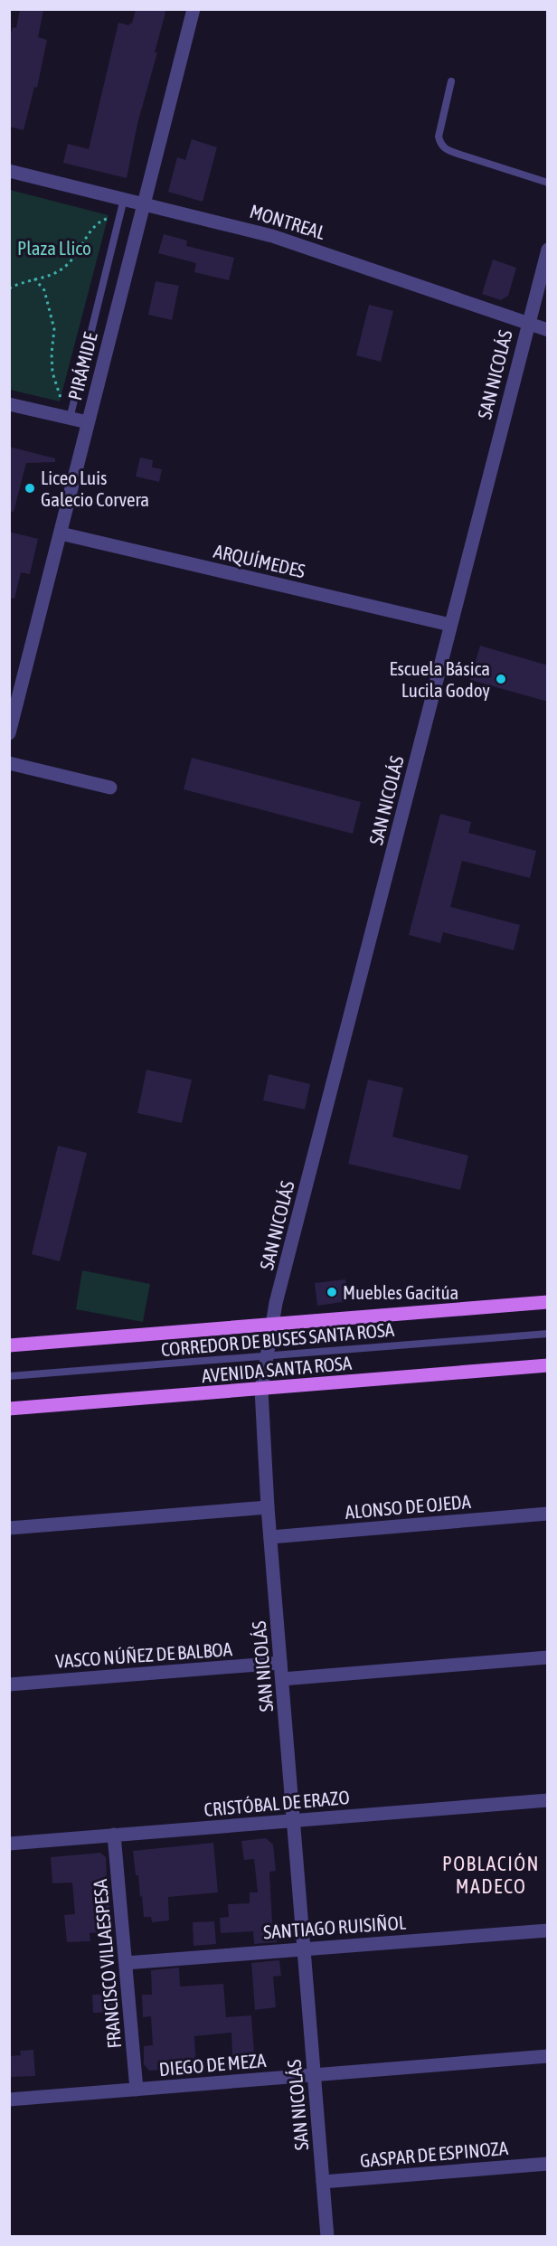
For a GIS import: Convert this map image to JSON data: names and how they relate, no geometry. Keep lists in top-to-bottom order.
{
  "streets": {
    "main road": ["AVENIDA SANTA ROSA"],
    "street": [
      "MONTREAL",
      "PIRÁMIDE",
      "SAN NICOLÁS",
      "ARQUÍMEDES",
      "ALONSO DE OJEDA",
      "VASCO NÚÑEZ DE BALBOA",
      "CRISTÓBAL DE ERAZO",
      "SANTIAGO RUISIÑOL",
      "FRANCISCO VILLAESPESA",
      "DIEGO DE MEZA",
      "GASPAR DE ESPINOZA"
    ],
    "lane": ["CORREDOR DE BUSES SANTA ROSA"]
  },
  "crossings": [
    ["MONTREAL", "PIRÁMIDE"],
    ["MONTREAL", "SAN NICOLÁS"],
    ["PIRÁMIDE", "ARQUÍMEDES"],
    ["SAN NICOLÁS", "ARQUÍMEDES"],
    ["SAN NICOLÁS", "CORREDOR DE BUSES SANTA ROSA"],
    ["SAN NICOLÁS", "AVENIDA SANTA ROSA"],
    ["SAN NICOLÁS", "ALONSO DE OJEDA"],
    ["SAN NICOLÁS", "VASCO NÚÑEZ DE BALBOA"],
    ["SAN NICOLÁS", "CRISTÓBAL DE ERAZO"],
    ["SAN NICOLÁS", "SANTIAGO RUISIÑOL"],
    ["SAN NICOLÁS", "DIEGO DE MEZA"],
    ["SAN NICOLÁS", "GASPAR DE ESPINOZA"],
    ["CRISTÓBAL DE ERAZO", "FRANCISCO VILLAESPESA"],
    ["SANTIAGO RUISIÑOL", "FRANCISCO VILLAESPESA"],
    ["FRANCISCO VILLAESPESA", "DIEGO DE MEZA"]
  ],
  "districts": ["POBLACIÓN MADECO"],
  "parks": ["Plaza Llico"],
  "places": ["Liceo Luis Galecio Corvera", "Escuela Básica Lucila Godoy", "Muebles Gacitúa"]
}
